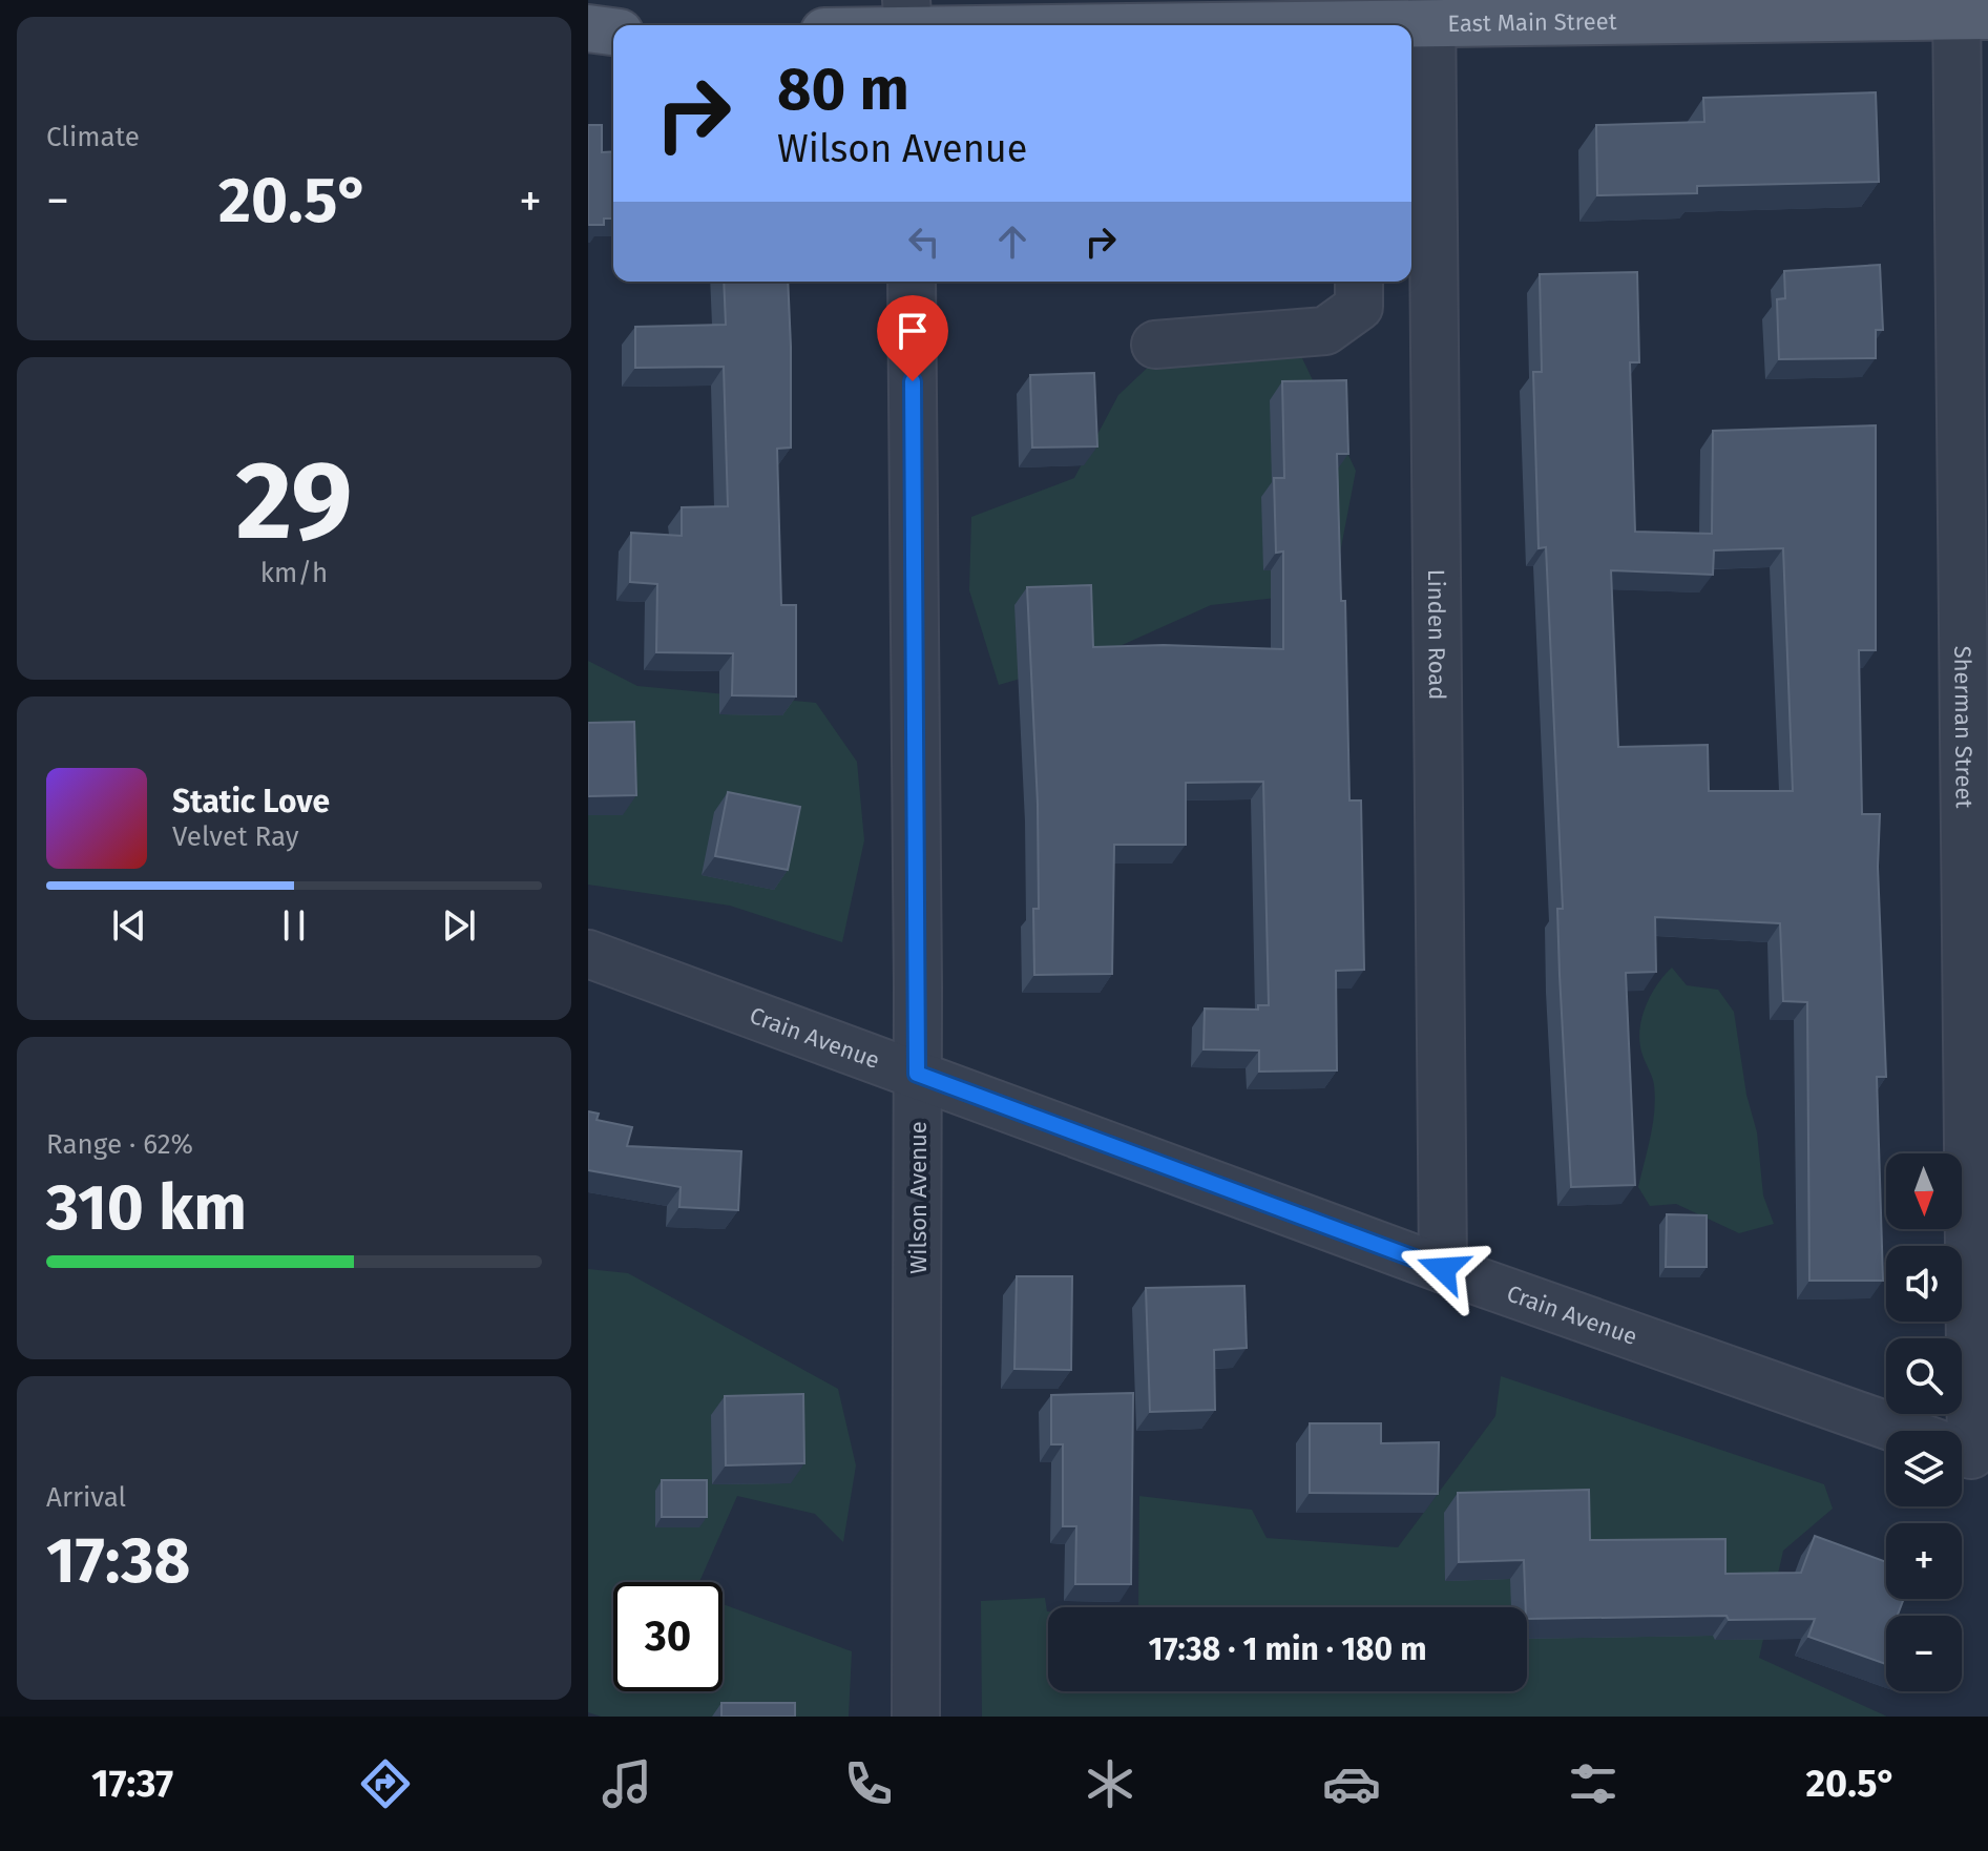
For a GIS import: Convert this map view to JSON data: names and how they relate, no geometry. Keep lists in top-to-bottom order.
{
  "streets": {
    "main road": ["East Main Street"],
    "street": [
      "Linden Road",
      "Sherman Street",
      "Crain Avenue",
      "Wilson Avenue"
    ]
  },
  "crossings": [
    ["East Main Street", "Linden Road"],
    ["East Main Street", "Sherman Street"],
    ["Linden Road", "Crain Avenue"],
    ["Sherman Street", "Crain Avenue"],
    ["Crain Avenue", "Wilson Avenue"]
  ],
  "north": "bottom",
  "page": {
    "tile": [
      "Climate",
      ["29", "km/h"],
      ["Range · 62%", "310 km"],
      ["Arrival", "17:38"]
    ],
    "turn": ["80 m", "Wilson Avenue"],
    "heat": ["−", "20.5°", "+"],
    "song": ["Static Love", "Velvet Ray"],
    "map_buttons": ["+", "−"],
    "limit": "30",
    "trip": "17:38 · 1 min · 180 m",
    "tabs": ["17:37", "20.5°"]
  }
}
